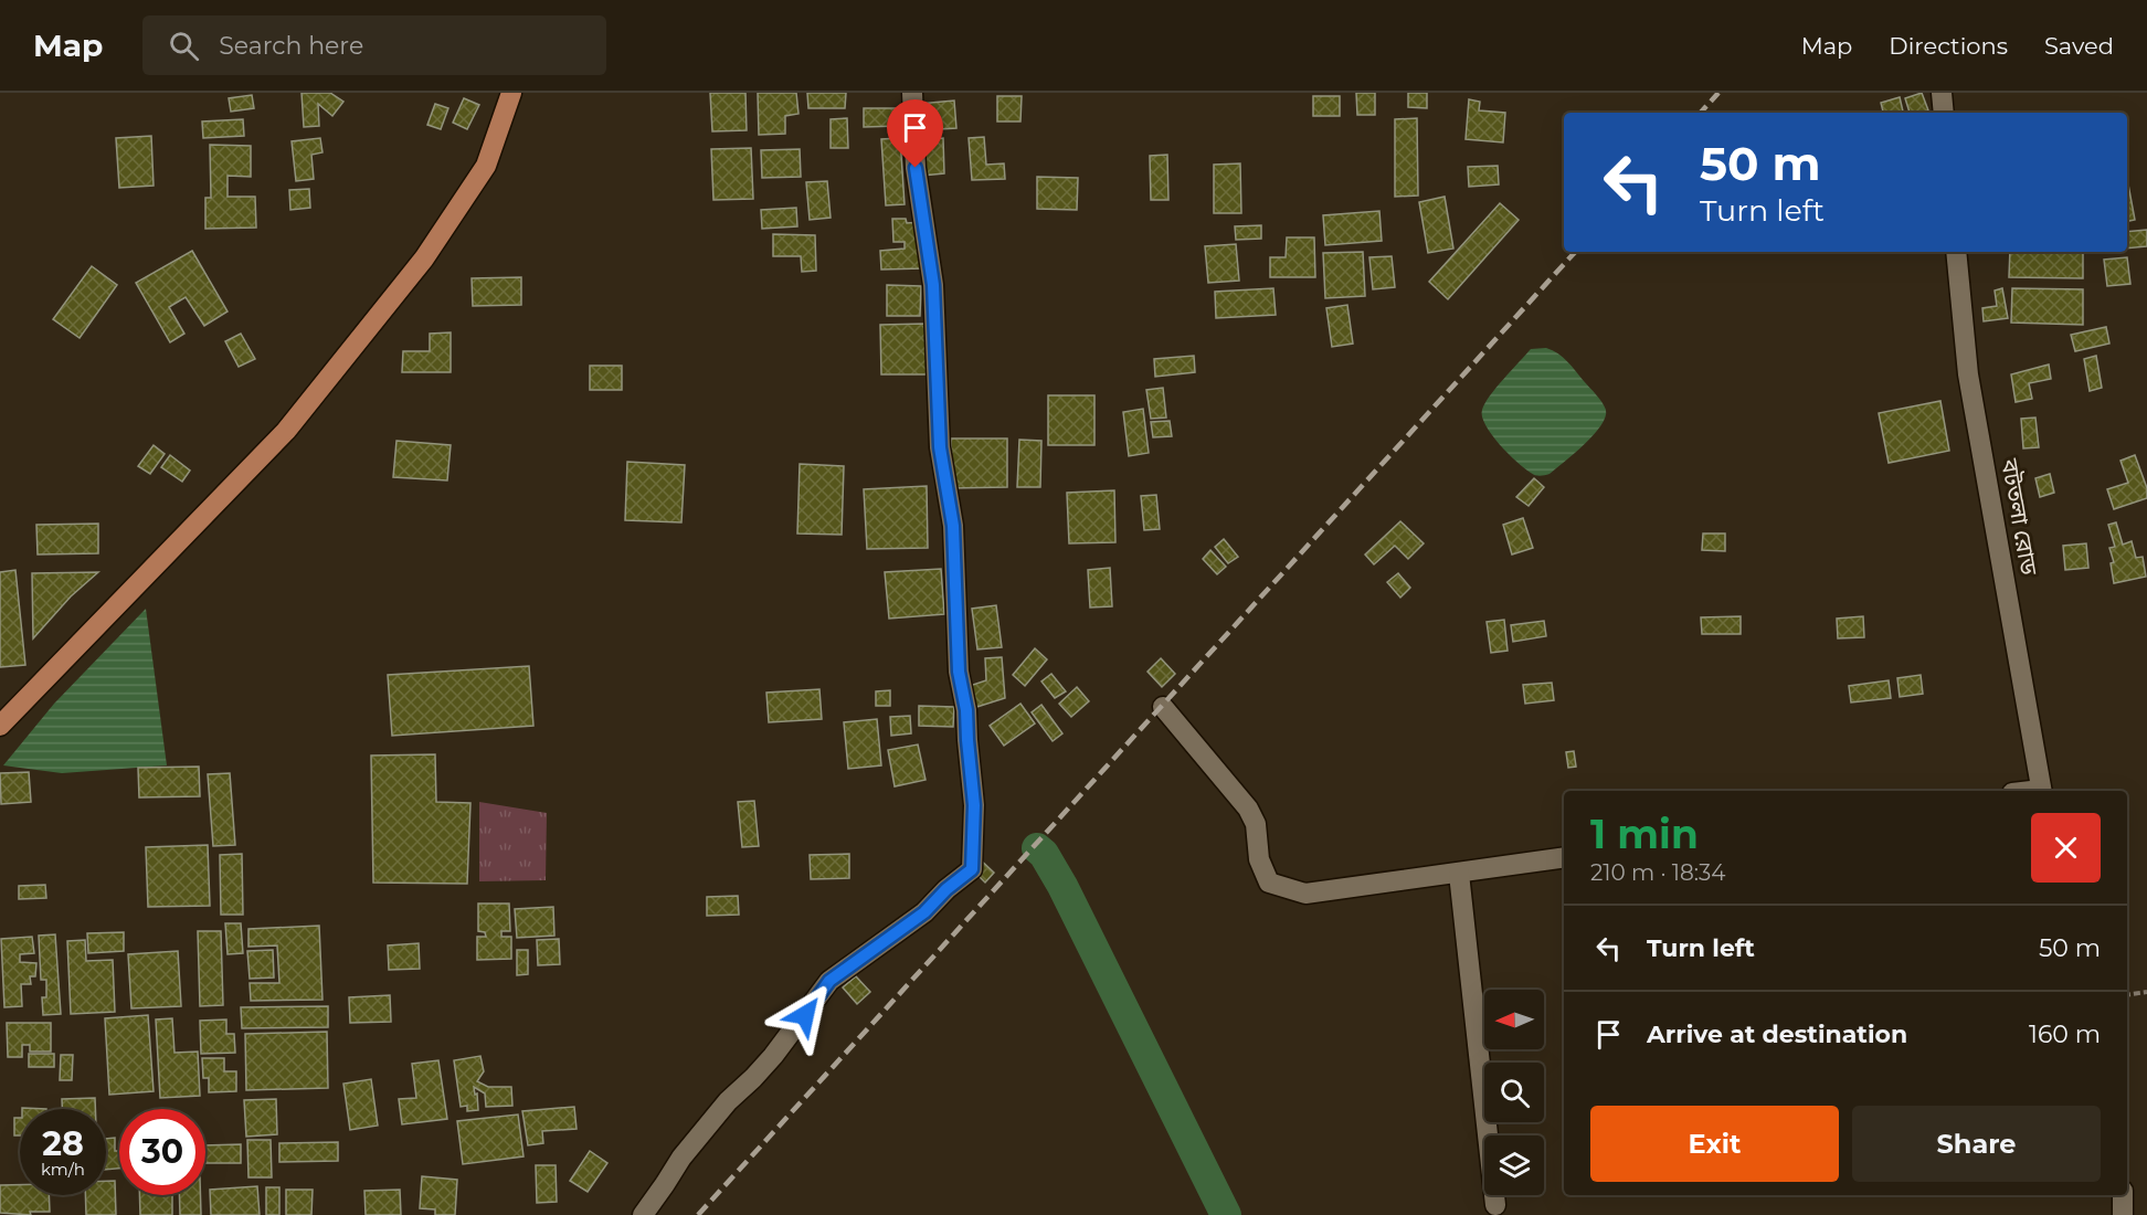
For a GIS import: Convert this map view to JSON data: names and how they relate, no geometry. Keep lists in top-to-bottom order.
{
  "streets": {
    "street": ["বটতলা রোড"]
  },
  "north": "left",
  "page": {
    "header": "Map",
    "search": "Search here",
    "nav": ["Map", "Directions", "Saved"],
    "turn": ["50 m", "Turn left"],
    "heading": ["1 min", "210 m · 18:34"],
    "list": [
      {
        "name": "Turn left",
        "value": "50 m"
      },
      {
        "name": "Arrive at destination",
        "value": "160 m"
      }
    ],
    "buttons": ["Exit", "Share"],
    "speed": "28 km/h",
    "limit": "30"
  }
}
